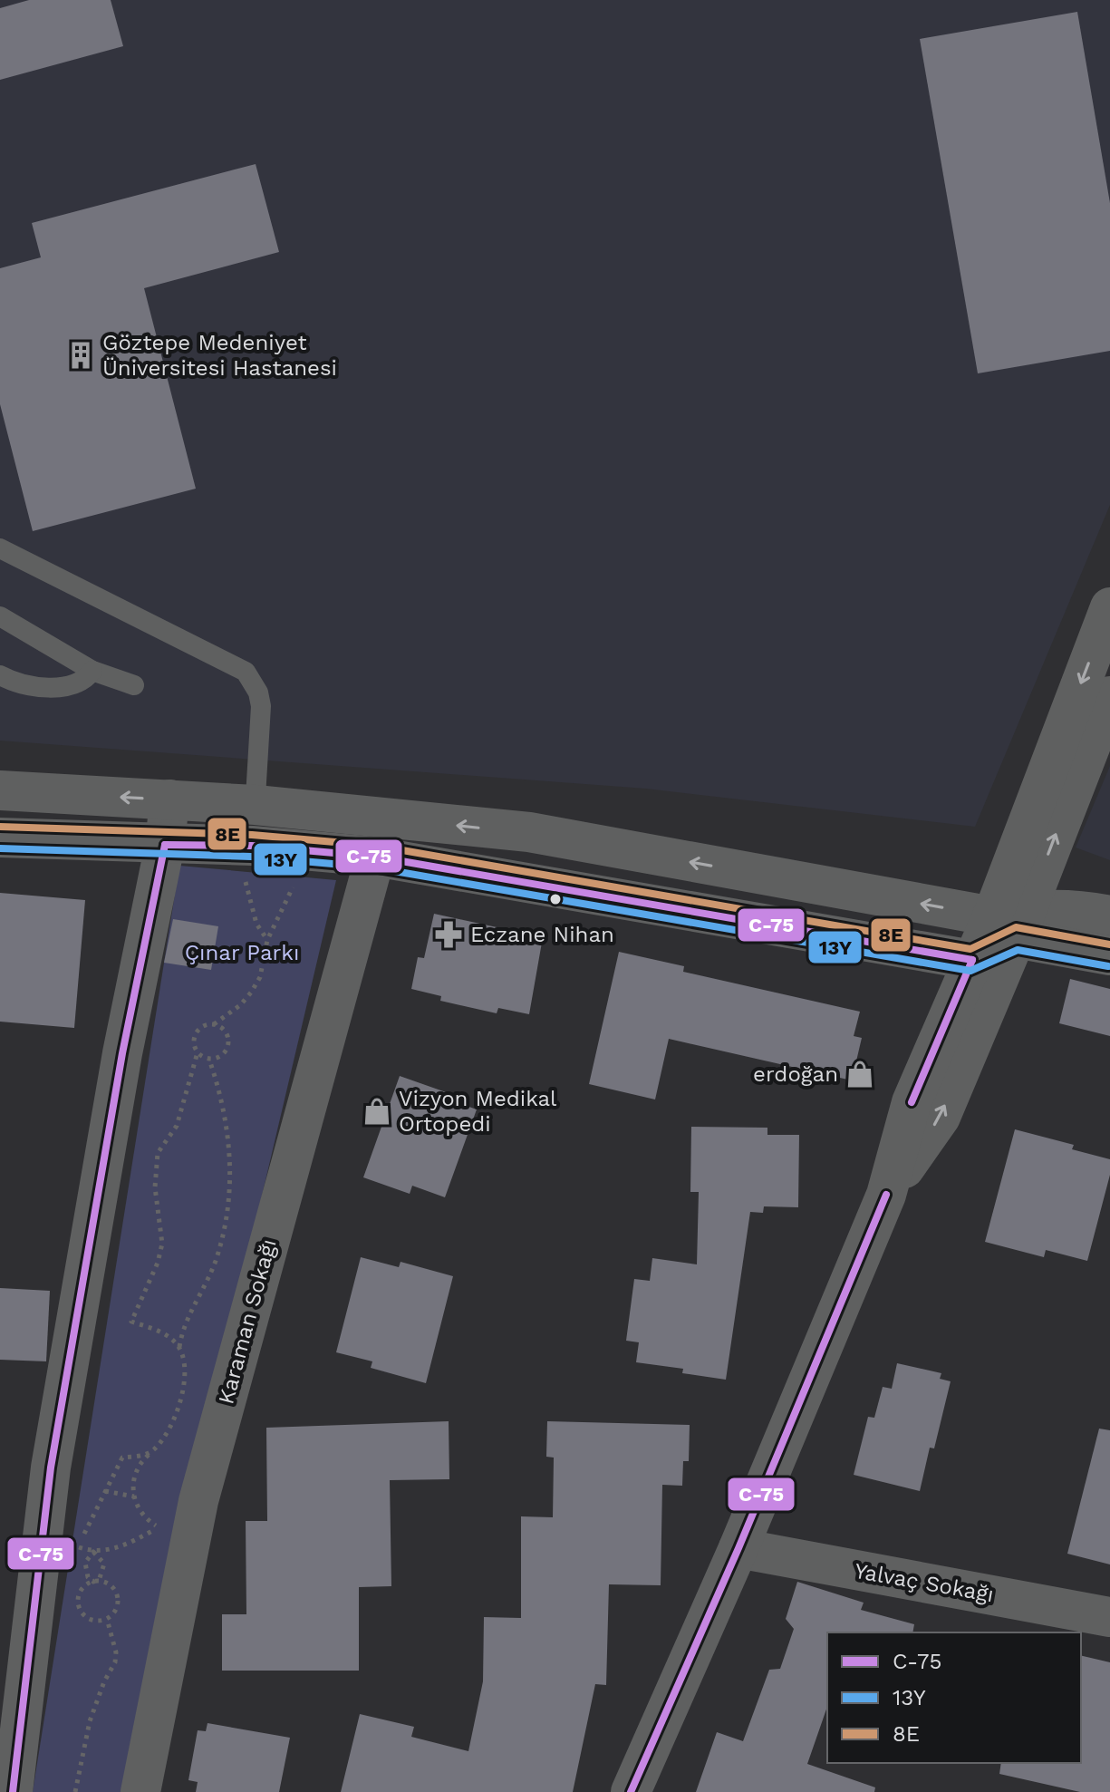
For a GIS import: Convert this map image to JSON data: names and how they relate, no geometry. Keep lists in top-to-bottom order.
{
  "streets": {
    "street": ["Karaman Sokağı", "Yalvaç Sokağı"]
  },
  "parks": ["Çınar Parkı"],
  "places": {
    "building": ["Göztepe Medeniyet Üniversitesi Hastanesi"],
    "pharmacy": ["Eczane Nihan"],
    "shop": ["erdoğan", "Vizyon Medikal Ortopedi"]
  },
  "lines": ["transit line 8E", "transit line C-75", "transit line 13Y"],
  "legend": ["C-75", "13Y", "8E"]
}
